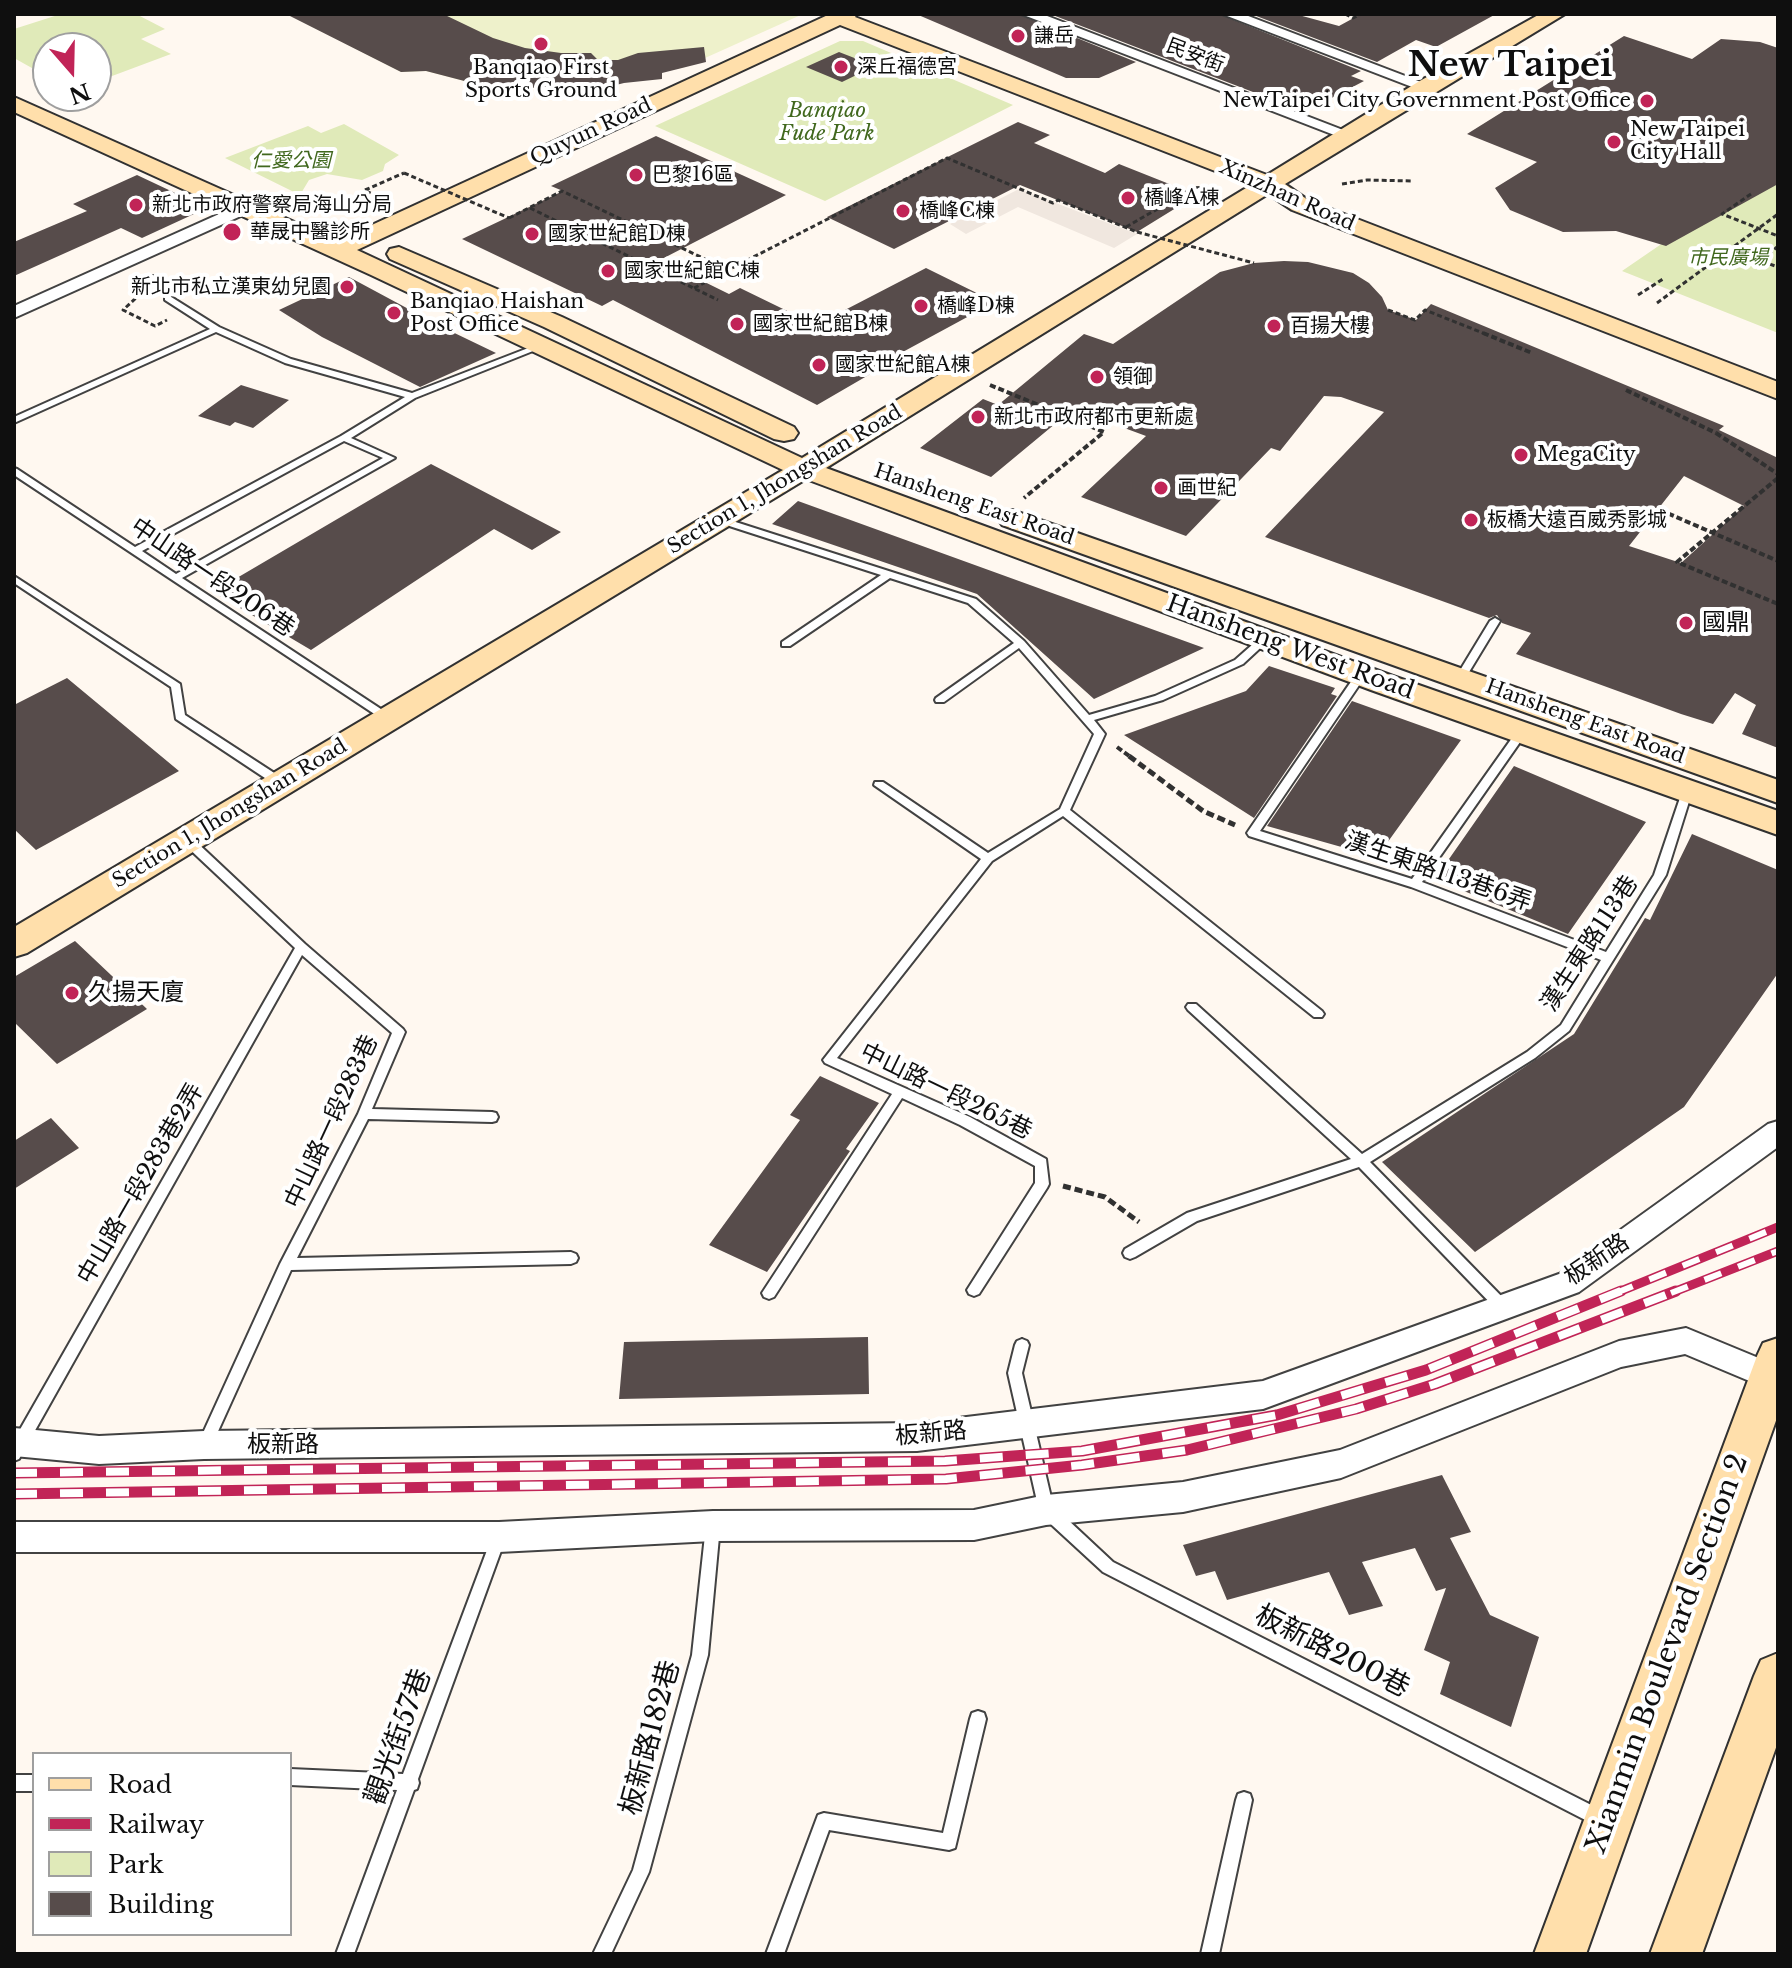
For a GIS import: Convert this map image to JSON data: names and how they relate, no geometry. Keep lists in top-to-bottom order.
{
  "streets": {
    "street": [
      "民安街",
      "Quyun Road",
      "Xinzhan Road",
      "Section 1, Jhongshan Road",
      "Hansheng East Road",
      "Hansheng West Road",
      "板新路",
      "Xianmin Boulevard Section 2"
    ],
    "lane": [
      "中山路一段206巷",
      "漢生東路113巷6弄",
      "漢生東路113巷",
      "中山路一段265巷",
      "中山路一段283巷",
      "中山路一段283巷2弄",
      "板新路200巷",
      "觀光街57巷",
      "板新路182巷"
    ]
  },
  "crossings": [
    ["民安街", "Section 1, Jhongshan Road"],
    ["Quyun Road", "Xinzhan Road"],
    ["Quyun Road", "Hansheng East Road"],
    ["Xinzhan Road", "Section 1, Jhongshan Road"],
    ["Section 1, Jhongshan Road", "Hansheng East Road"],
    ["Section 1, Jhongshan Road", "中山路一段206巷"],
    ["Section 1, Jhongshan Road", "Hansheng West Road"],
    ["Section 1, Jhongshan Road", "中山路一段283巷"],
    ["Hansheng East Road", "Hansheng West Road"],
    ["Hansheng West Road", "漢生東路113巷"],
    ["漢生東路113巷6弄", "漢生東路113巷"],
    ["中山路一段283巷", "中山路一段283巷2弄"],
    ["中山路一段283巷", "板新路"],
    ["中山路一段283巷2弄", "板新路"],
    ["板新路200巷", "Xianmin Boulevard Section 2"]
  ],
  "districts": ["New Taipei"],
  "parks": ["Banqiao Fude Park", "仁愛公園", "市民廣場"],
  "places": [
    "謙岳",
    "Banqiao First Sports Ground",
    "深丘福德宮",
    "NewTaipei City Government Post Office",
    "New Taipei City Hall",
    "巴黎16區",
    "橋峰A棟",
    "新北市政府警察局海山分局",
    "橋峰C棟",
    "華晟中醫診所",
    "國家世紀館D棟",
    "國家世紀館C棟",
    "新北市私立漢東幼兒園",
    "橋峰D棟",
    "Banqiao Haishan Post Office",
    "國家世紀館B棟",
    "百揚大樓",
    "國家世紀館A棟",
    "領御",
    "新北市政府都市更新處",
    "MegaCity",
    "画世紀",
    "板橋大遠百威秀影城",
    "國鼎",
    "久揚天廈"
  ],
  "legend": [
    "Road",
    "Railway",
    "Park",
    "Building"
  ],
  "north": "bottom"
}
